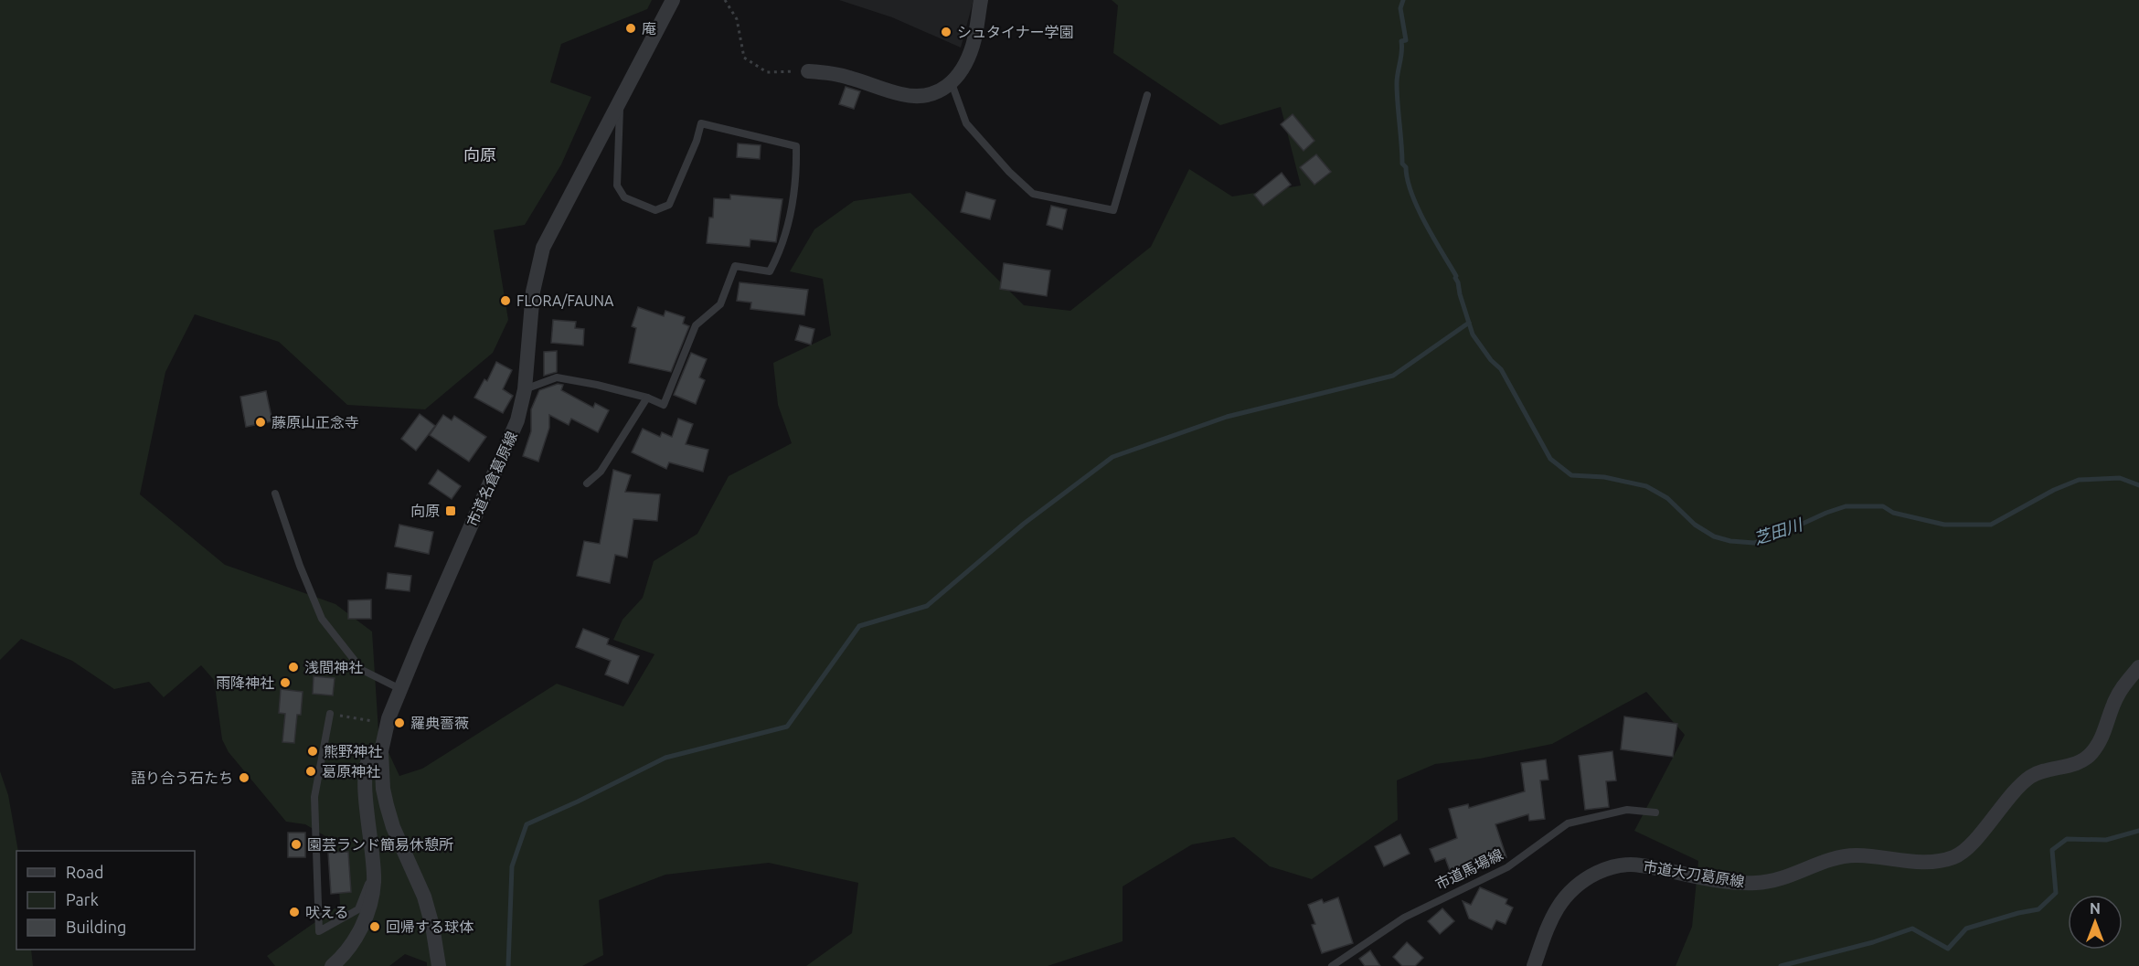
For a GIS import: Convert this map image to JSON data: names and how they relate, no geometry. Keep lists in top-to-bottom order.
{
  "streets": {
    "street": ["市道名倉葛原線", "市道大刀葛原線"],
    "lane": ["市道馬場線"]
  },
  "districts": ["向原"],
  "water": ["芝田川"],
  "places": {
    "other": [
      "庵",
      "シュタイナー学園",
      "FLORA/FAUNA",
      "藤原山正念寺",
      "浅間神社",
      "雨降神社",
      "羅典薔薇",
      "熊野神社",
      "葛原神社",
      "語り合う石たち",
      "園芸ランド簡易休憩所",
      "吠える",
      "回帰する球体"
    ],
    "transit": ["向原"]
  },
  "legend": ["Road", "Park", "Building"],
  "north": "top"
}
